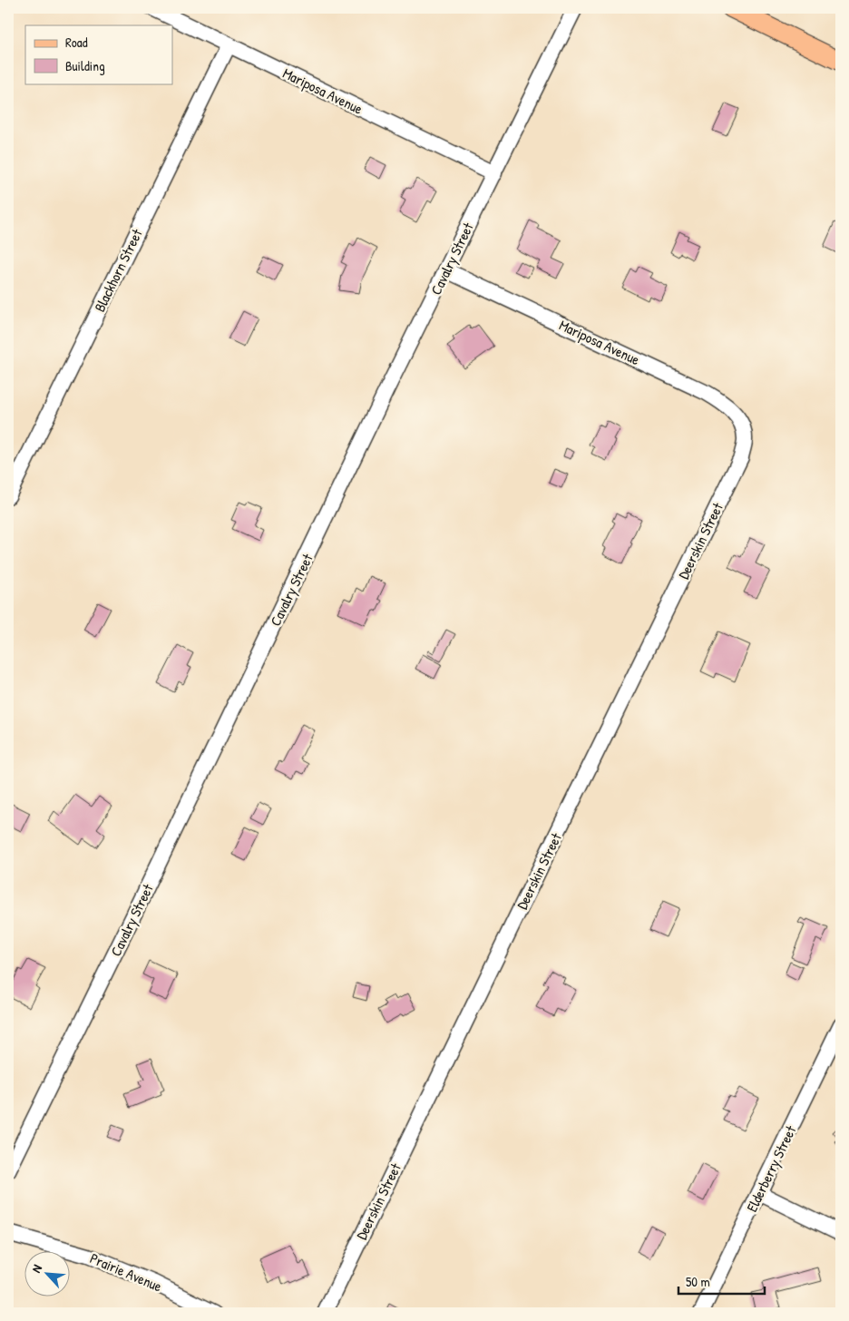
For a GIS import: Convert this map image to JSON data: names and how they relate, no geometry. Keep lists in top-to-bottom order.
{
  "streets": {
    "street": [
      "Mariposa Avenue",
      "Cavalry Street",
      "Blackhorn Street",
      "Deerskin Street",
      "Elderberry Street",
      "Prairie Avenue"
    ]
  },
  "crossings": [
    ["Mariposa Avenue", "Cavalry Street"],
    ["Mariposa Avenue", "Blackhorn Street"],
    ["Mariposa Avenue", "Deerskin Street"]
  ],
  "legend": ["Road", "Building"],
  "scale_bar": "50 m",
  "north": "top left"
}
